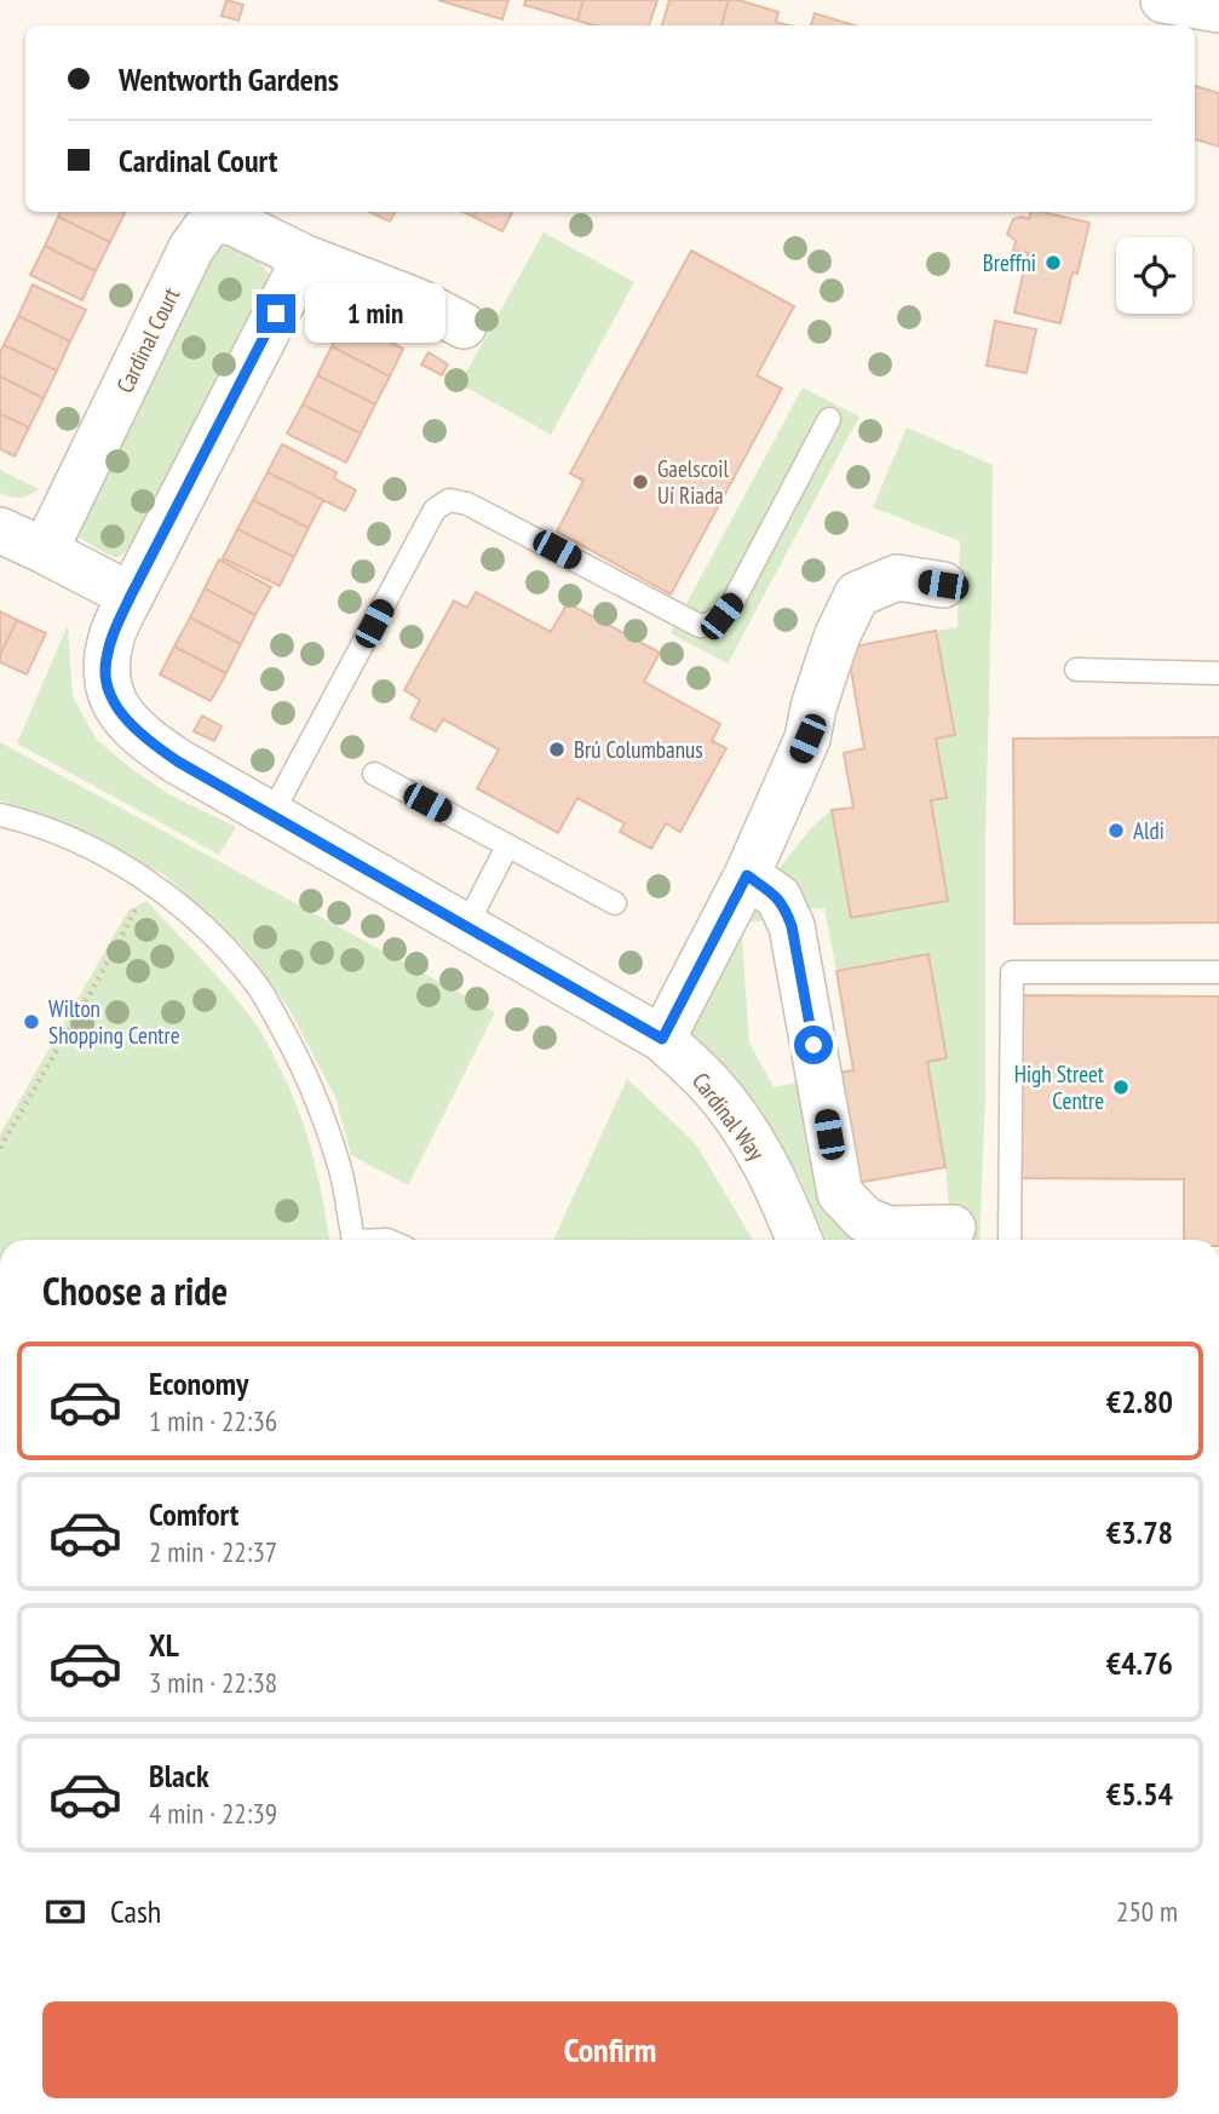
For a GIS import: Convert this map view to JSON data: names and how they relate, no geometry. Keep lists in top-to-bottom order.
{
  "streets": {
    "street": ["Cardinal Court", "Cardinal Way"]
  },
  "places": [
    "Breffni",
    "Gaelscoil Uí Riada",
    "Brú Columbanus",
    "Aldi",
    "Wilton Shopping Centre",
    "High Street Centre"
  ],
  "page": {
    "banner": ["Wentworth Gardens", "Cardinal Court"],
    "bubble": "1 min",
    "heading": "Choose a ride",
    "list": [
      {
        "name": "Economy",
        "note": "1 min · 22:36",
        "value": "€2.80"
      },
      {
        "name": "Comfort",
        "note": "2 min · 22:37",
        "value": "€3.78"
      },
      {
        "name": "XL",
        "note": "3 min · 22:38",
        "value": "€4.76"
      },
      {
        "name": "Black",
        "note": "4 min · 22:39",
        "value": "€5.54"
      }
    ],
    "pay": ["Cash", "250 m"],
    "buttons": "Confirm"
  }
}
